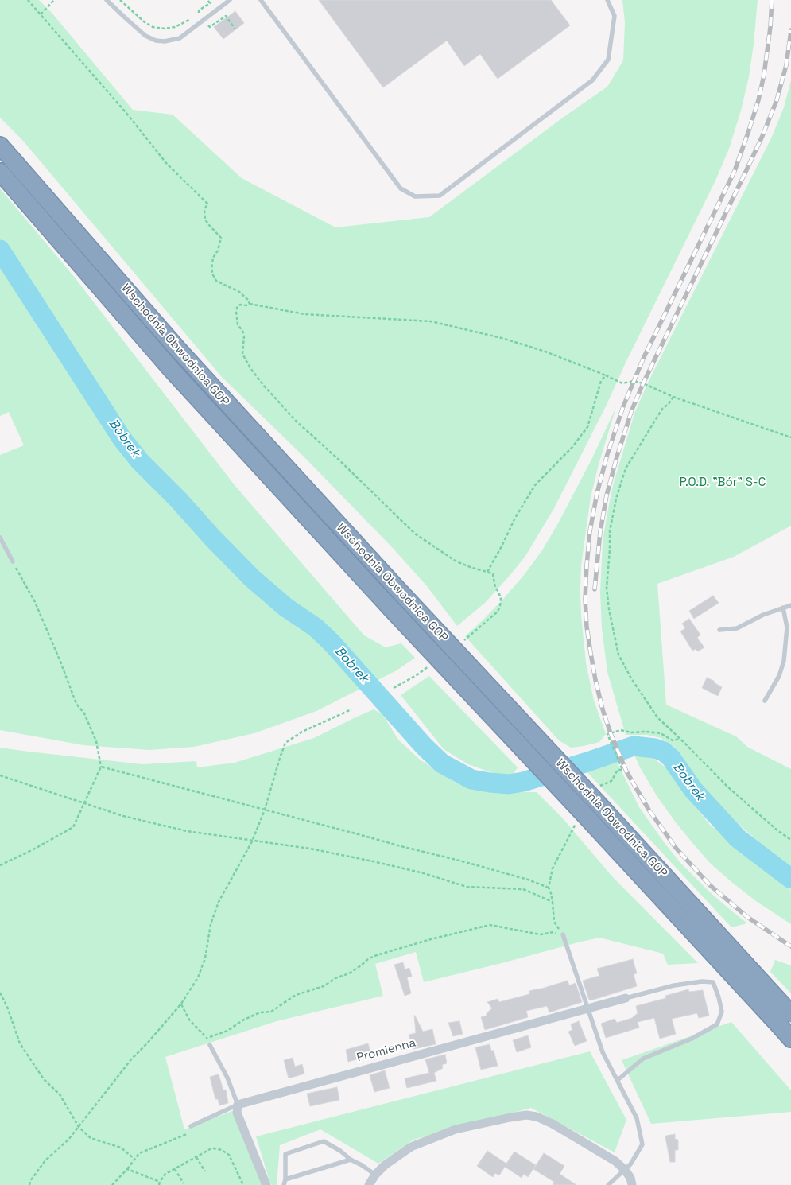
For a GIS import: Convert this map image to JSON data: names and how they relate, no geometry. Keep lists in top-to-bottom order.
{
  "streets": {
    "highway": ["Wschodnia Obwodnica GOP"],
    "street": ["Promienna"]
  },
  "water": ["Bobrek"],
  "parks": ["P.O.D. \"Bór\" S-C"]
}
